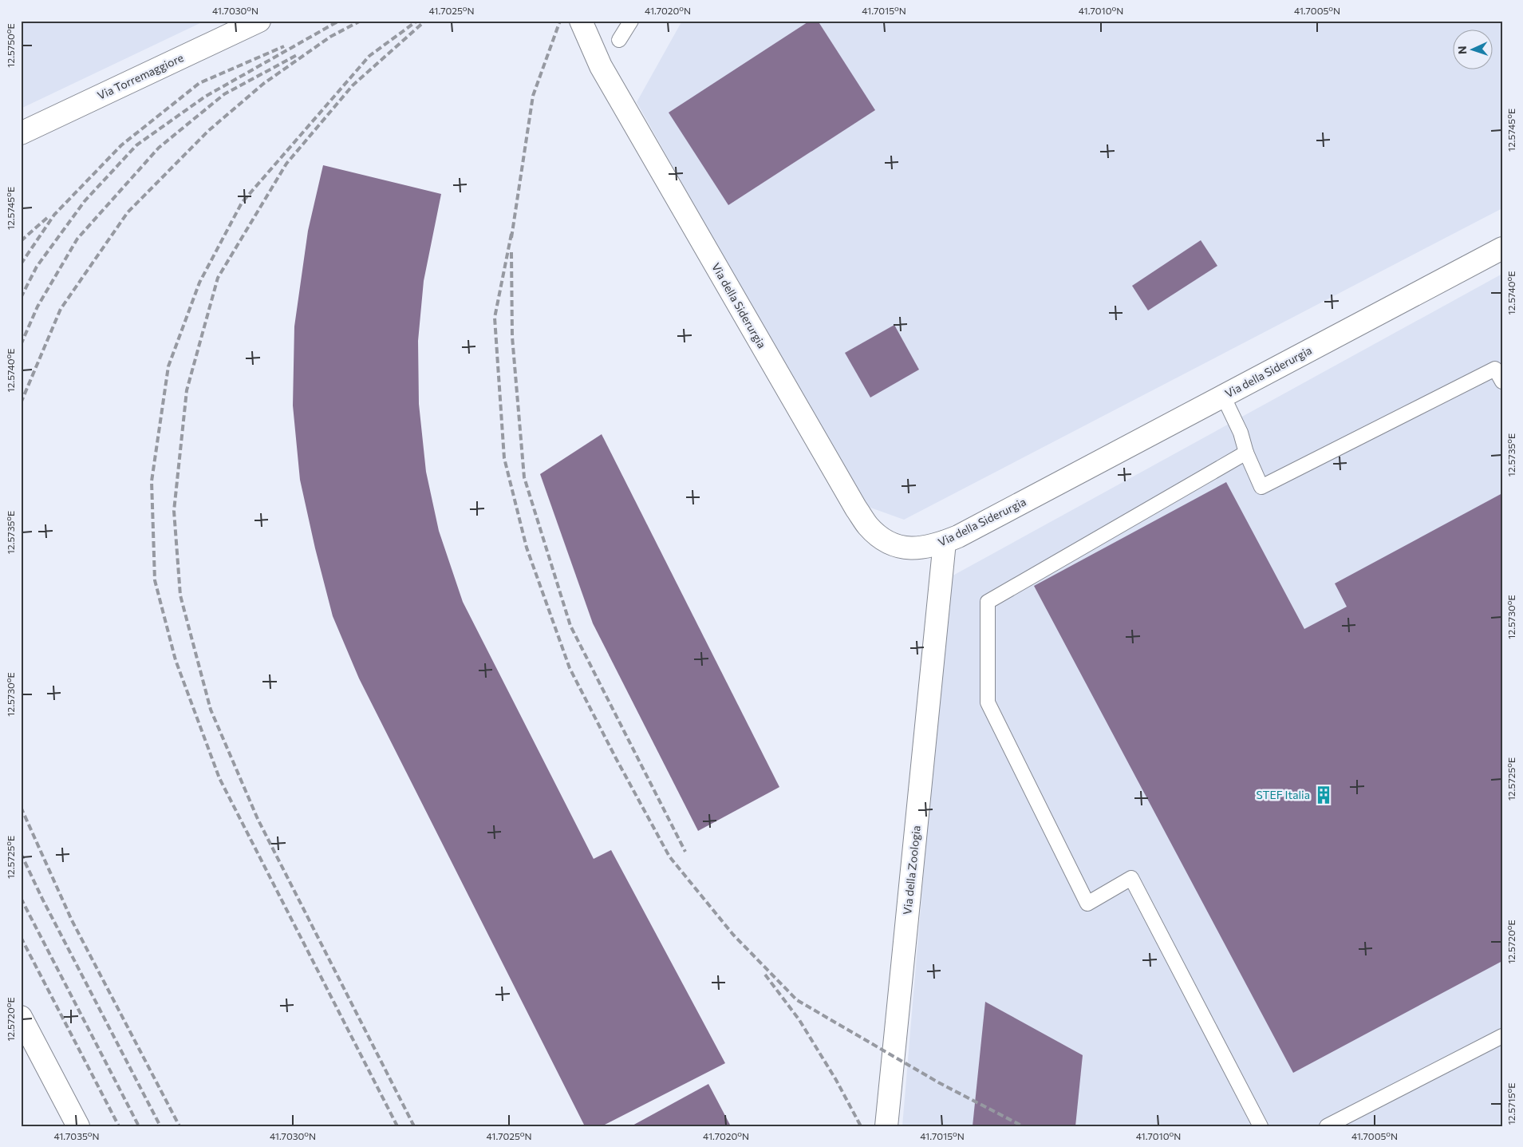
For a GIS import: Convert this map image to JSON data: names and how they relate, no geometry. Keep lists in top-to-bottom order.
{
  "streets": {
    "street": ["Via Torremaggiore", "Via della Siderurgia", "Via della Zoologia"]
  },
  "crossings": [
    ["Via della Siderurgia", "Via della Zoologia"]
  ],
  "places": {
    "building": ["STEF Italia"]
  },
  "north": "left",
  "coordinates": [
    "41.7030°N",
    "41.7025°N",
    "41.7020°N",
    "41.7015°N",
    "41.7010°N",
    "41.7005°N",
    "12.5750°E",
    "12.5745°E",
    "12.5740°E",
    "12.5735°E",
    "12.5730°E",
    "12.5725°E",
    "12.5720°E",
    "12.5715°E",
    "41.7035°N"
  ]
}
